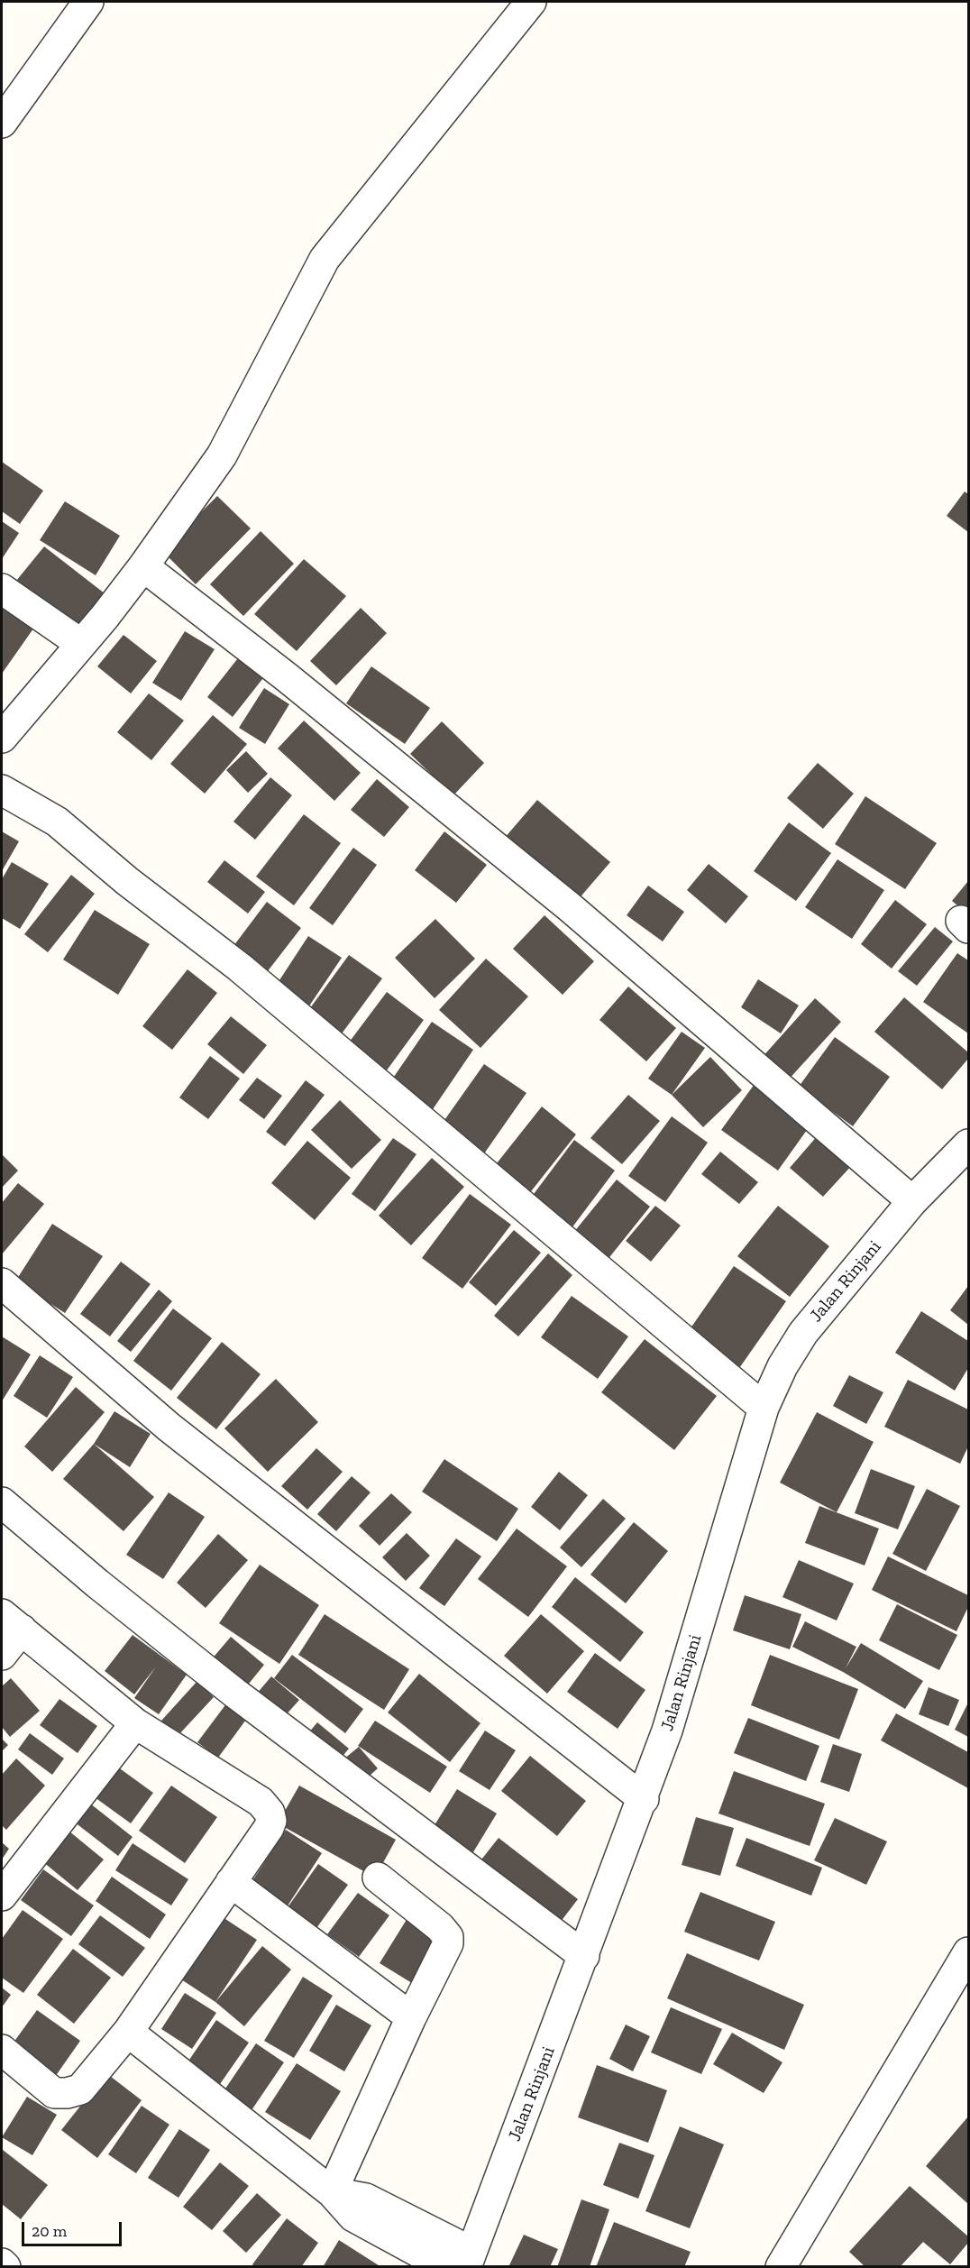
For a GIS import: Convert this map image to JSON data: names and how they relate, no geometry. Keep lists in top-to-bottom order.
{
  "streets": {
    "street": ["Jalan Rinjani"]
  },
  "scale_bar": "20 m"
}
